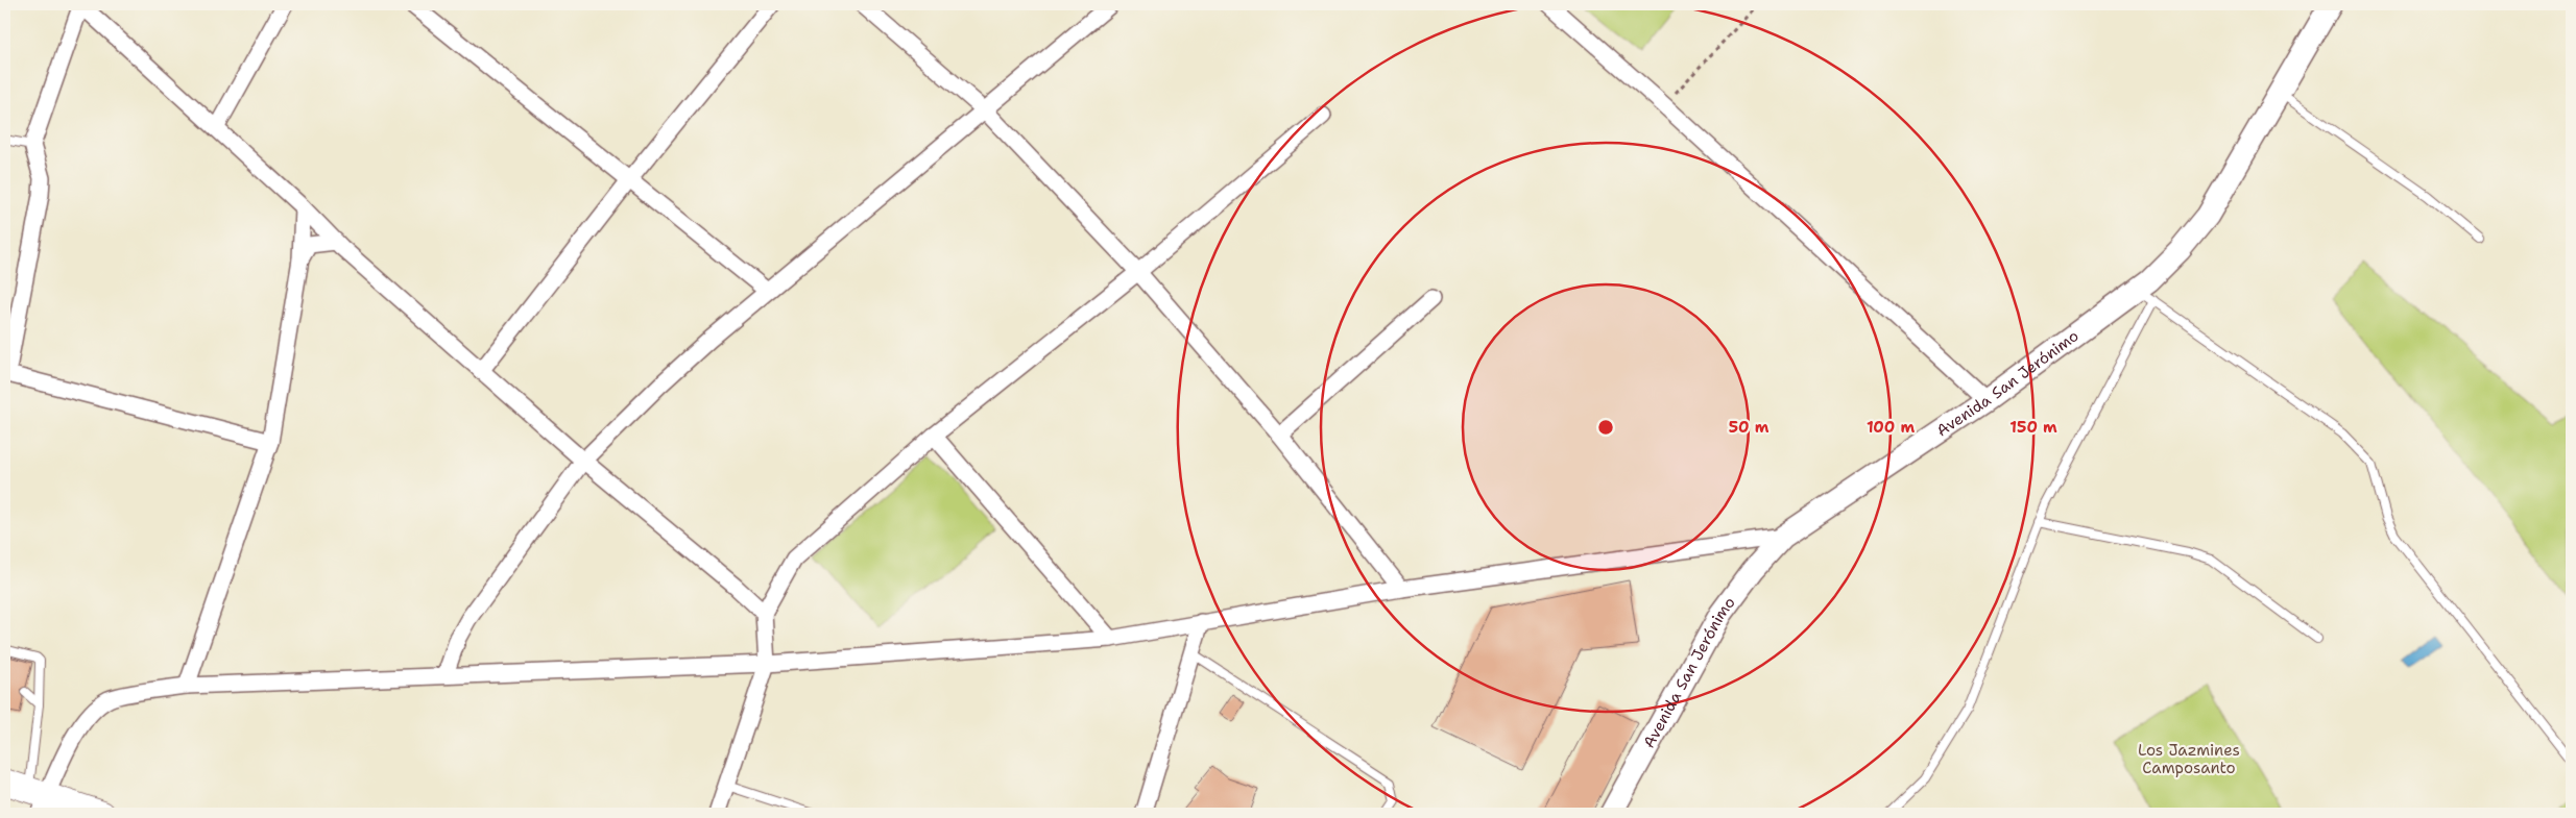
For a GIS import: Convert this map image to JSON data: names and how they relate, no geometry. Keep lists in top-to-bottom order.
{
  "streets": {
    "street": ["Avenida San Jerónimo"]
  },
  "parks": ["Los Jazmines Camposanto"],
  "rings": ["50 m", "100 m", "150 m"]
}
